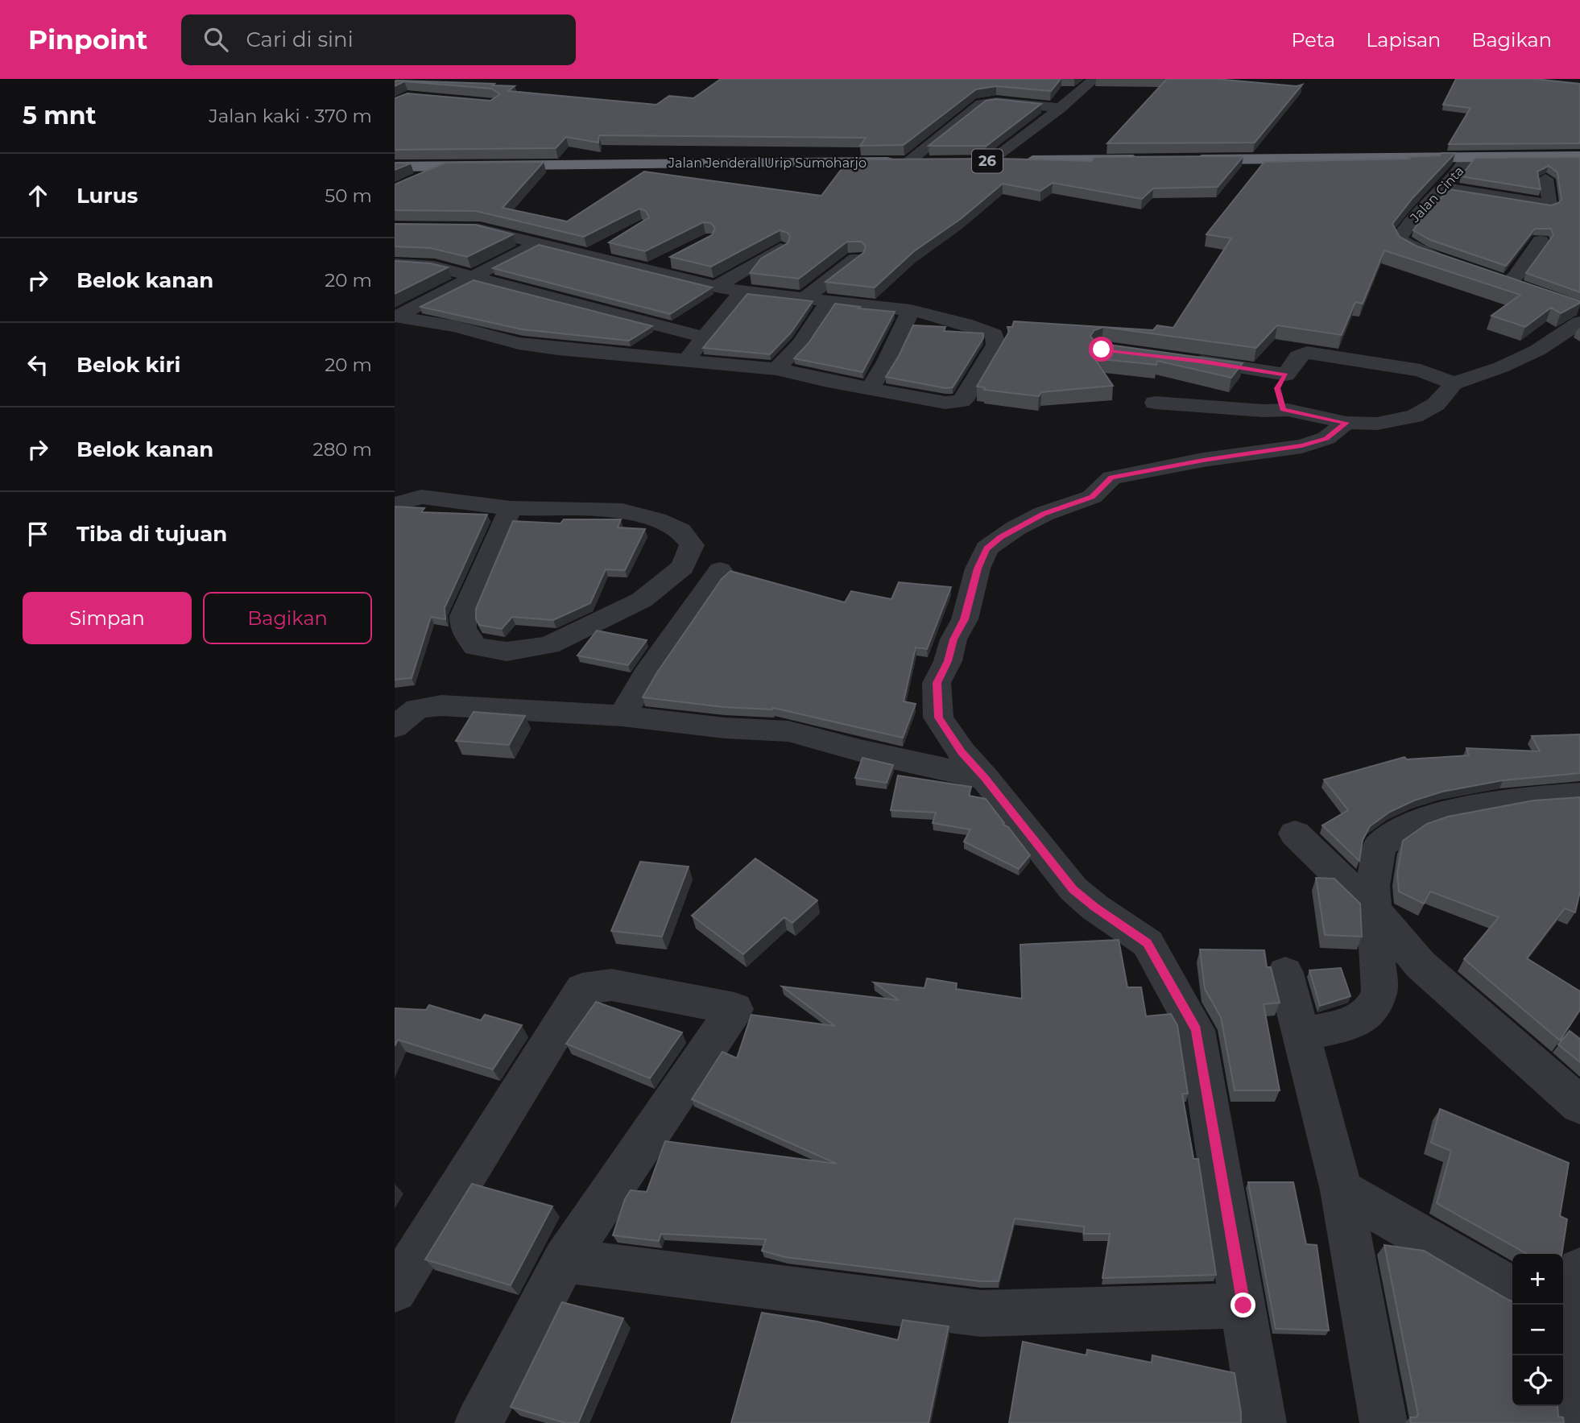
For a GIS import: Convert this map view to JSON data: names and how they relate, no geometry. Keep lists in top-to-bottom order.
{
  "streets": {
    "highway": ["26", "Jalan Jenderal Urip Sumoharjo"],
    "street": ["Jalan Cinta"]
  },
  "page": {
    "header": "Pinpoint",
    "search": "Cari di sini",
    "nav": ["Peta", "Lapisan", "Bagikan"],
    "heading": ["5 mnt", "Jalan kaki · 370 m"],
    "list": [
      ["Lurus", "50 m"],
      ["Belok kanan", "20 m"],
      ["Belok kiri", "20 m"],
      ["Belok kanan", "280 m"],
      "Tiba di tujuan"
    ],
    "buttons": ["Simpan", "Bagikan"],
    "map_buttons": ["+", "−"]
  }
}
